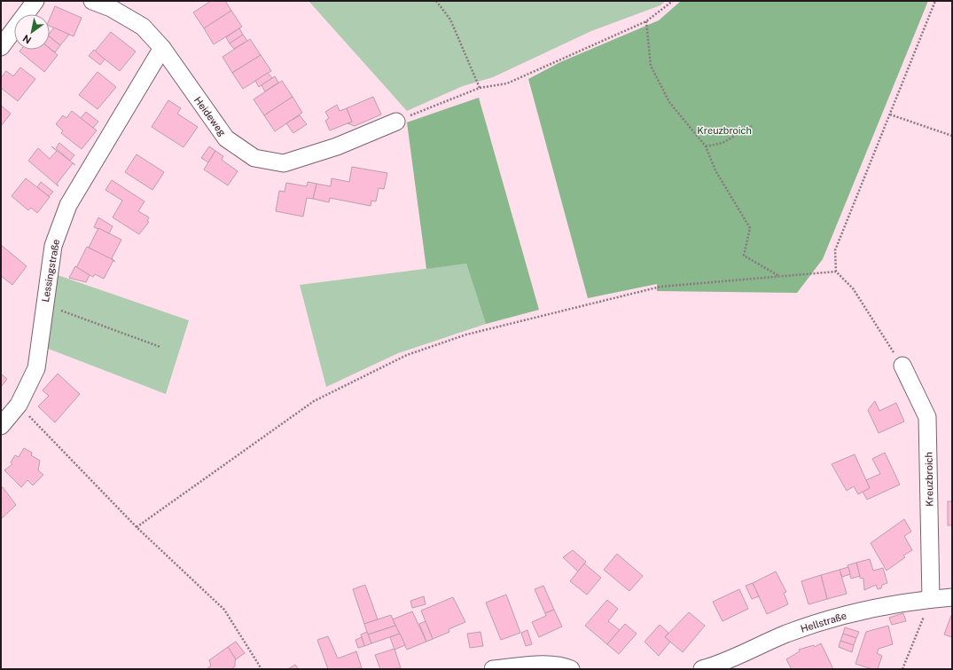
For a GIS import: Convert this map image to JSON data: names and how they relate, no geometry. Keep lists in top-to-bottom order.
{
  "streets": {
    "street": [
      "Heideweg",
      "Lessingstraße",
      "Kreuzbroich",
      "Hellstraße"
    ]
  },
  "crossings": [
    ["Heideweg", "Lessingstraße"],
    ["Kreuzbroich", "Hellstraße"]
  ],
  "parks": ["Kreuzbroich"],
  "north": "bottom left"
}
